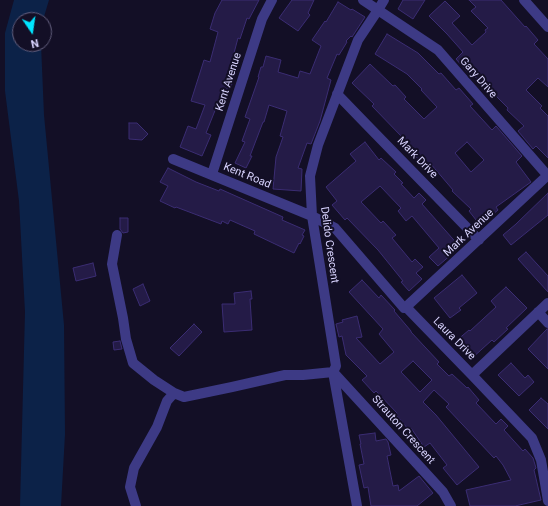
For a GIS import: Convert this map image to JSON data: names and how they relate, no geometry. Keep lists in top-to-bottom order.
{
  "streets": {
    "street": [
      "Gary Drive",
      "Kent Avenue",
      "Mark Drive",
      "Kent Road",
      "Mark Avenue",
      "Delido Crescent",
      "Laura Drive",
      "Strauton Crescent"
    ]
  },
  "crossings": [
    ["Gary Drive", "Mark Avenue"],
    ["Gary Drive", "Delido Crescent"],
    ["Kent Avenue", "Kent Road"],
    ["Mark Drive", "Mark Avenue"],
    ["Mark Drive", "Delido Crescent"],
    ["Kent Road", "Delido Crescent"],
    ["Kent Road", "Laura Drive"],
    ["Mark Avenue", "Laura Drive"],
    ["Delido Crescent", "Laura Drive"],
    ["Delido Crescent", "Strauton Crescent"]
  ],
  "north": "bottom"
}
